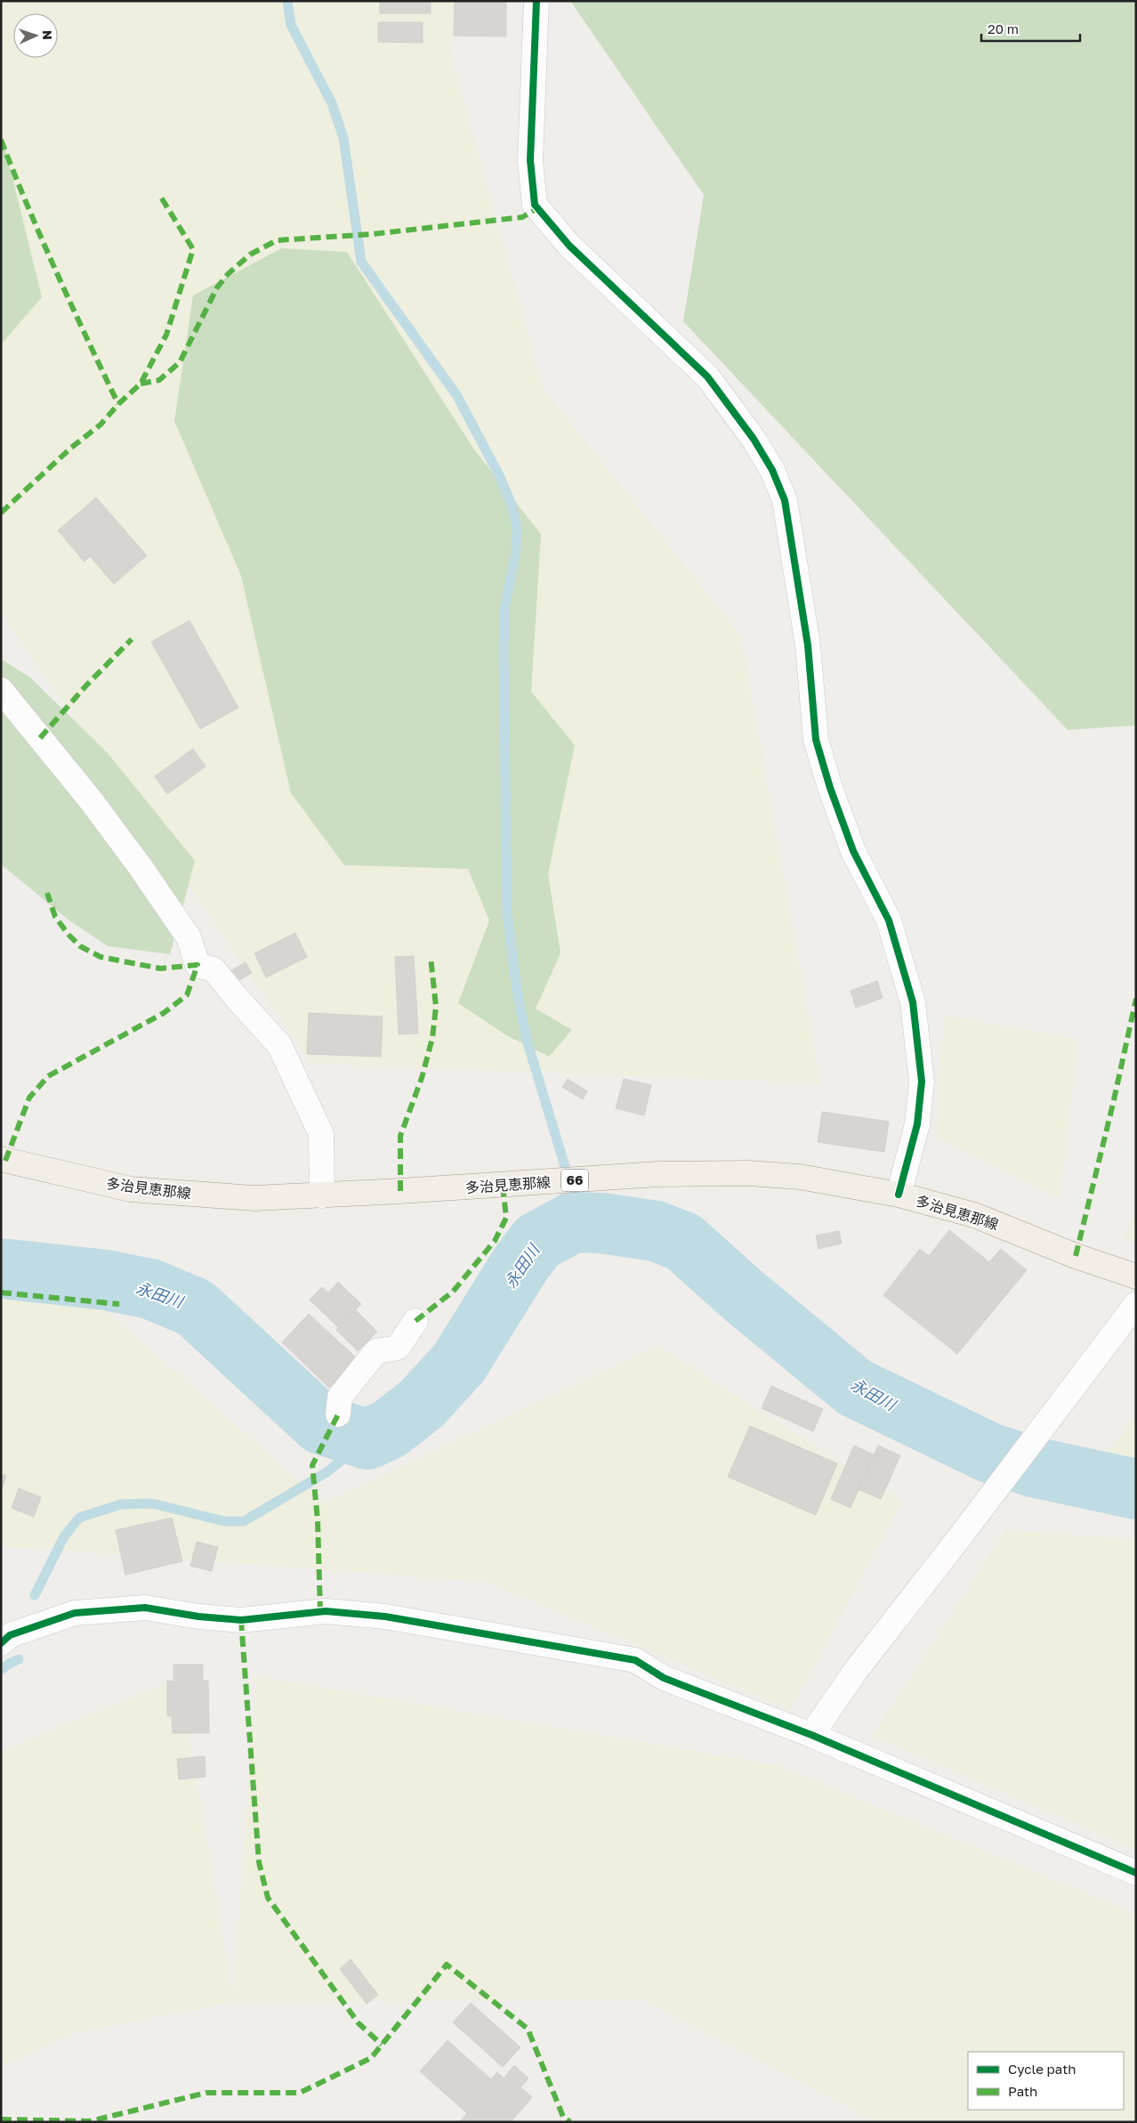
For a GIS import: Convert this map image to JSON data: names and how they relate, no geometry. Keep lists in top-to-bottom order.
{
  "streets": {
    "main road": ["66", "多治見恵那線"]
  },
  "water": ["永田川"],
  "legend": ["Cycle path", "Path"],
  "scale_bar": "20 m",
  "north": "right"
}
